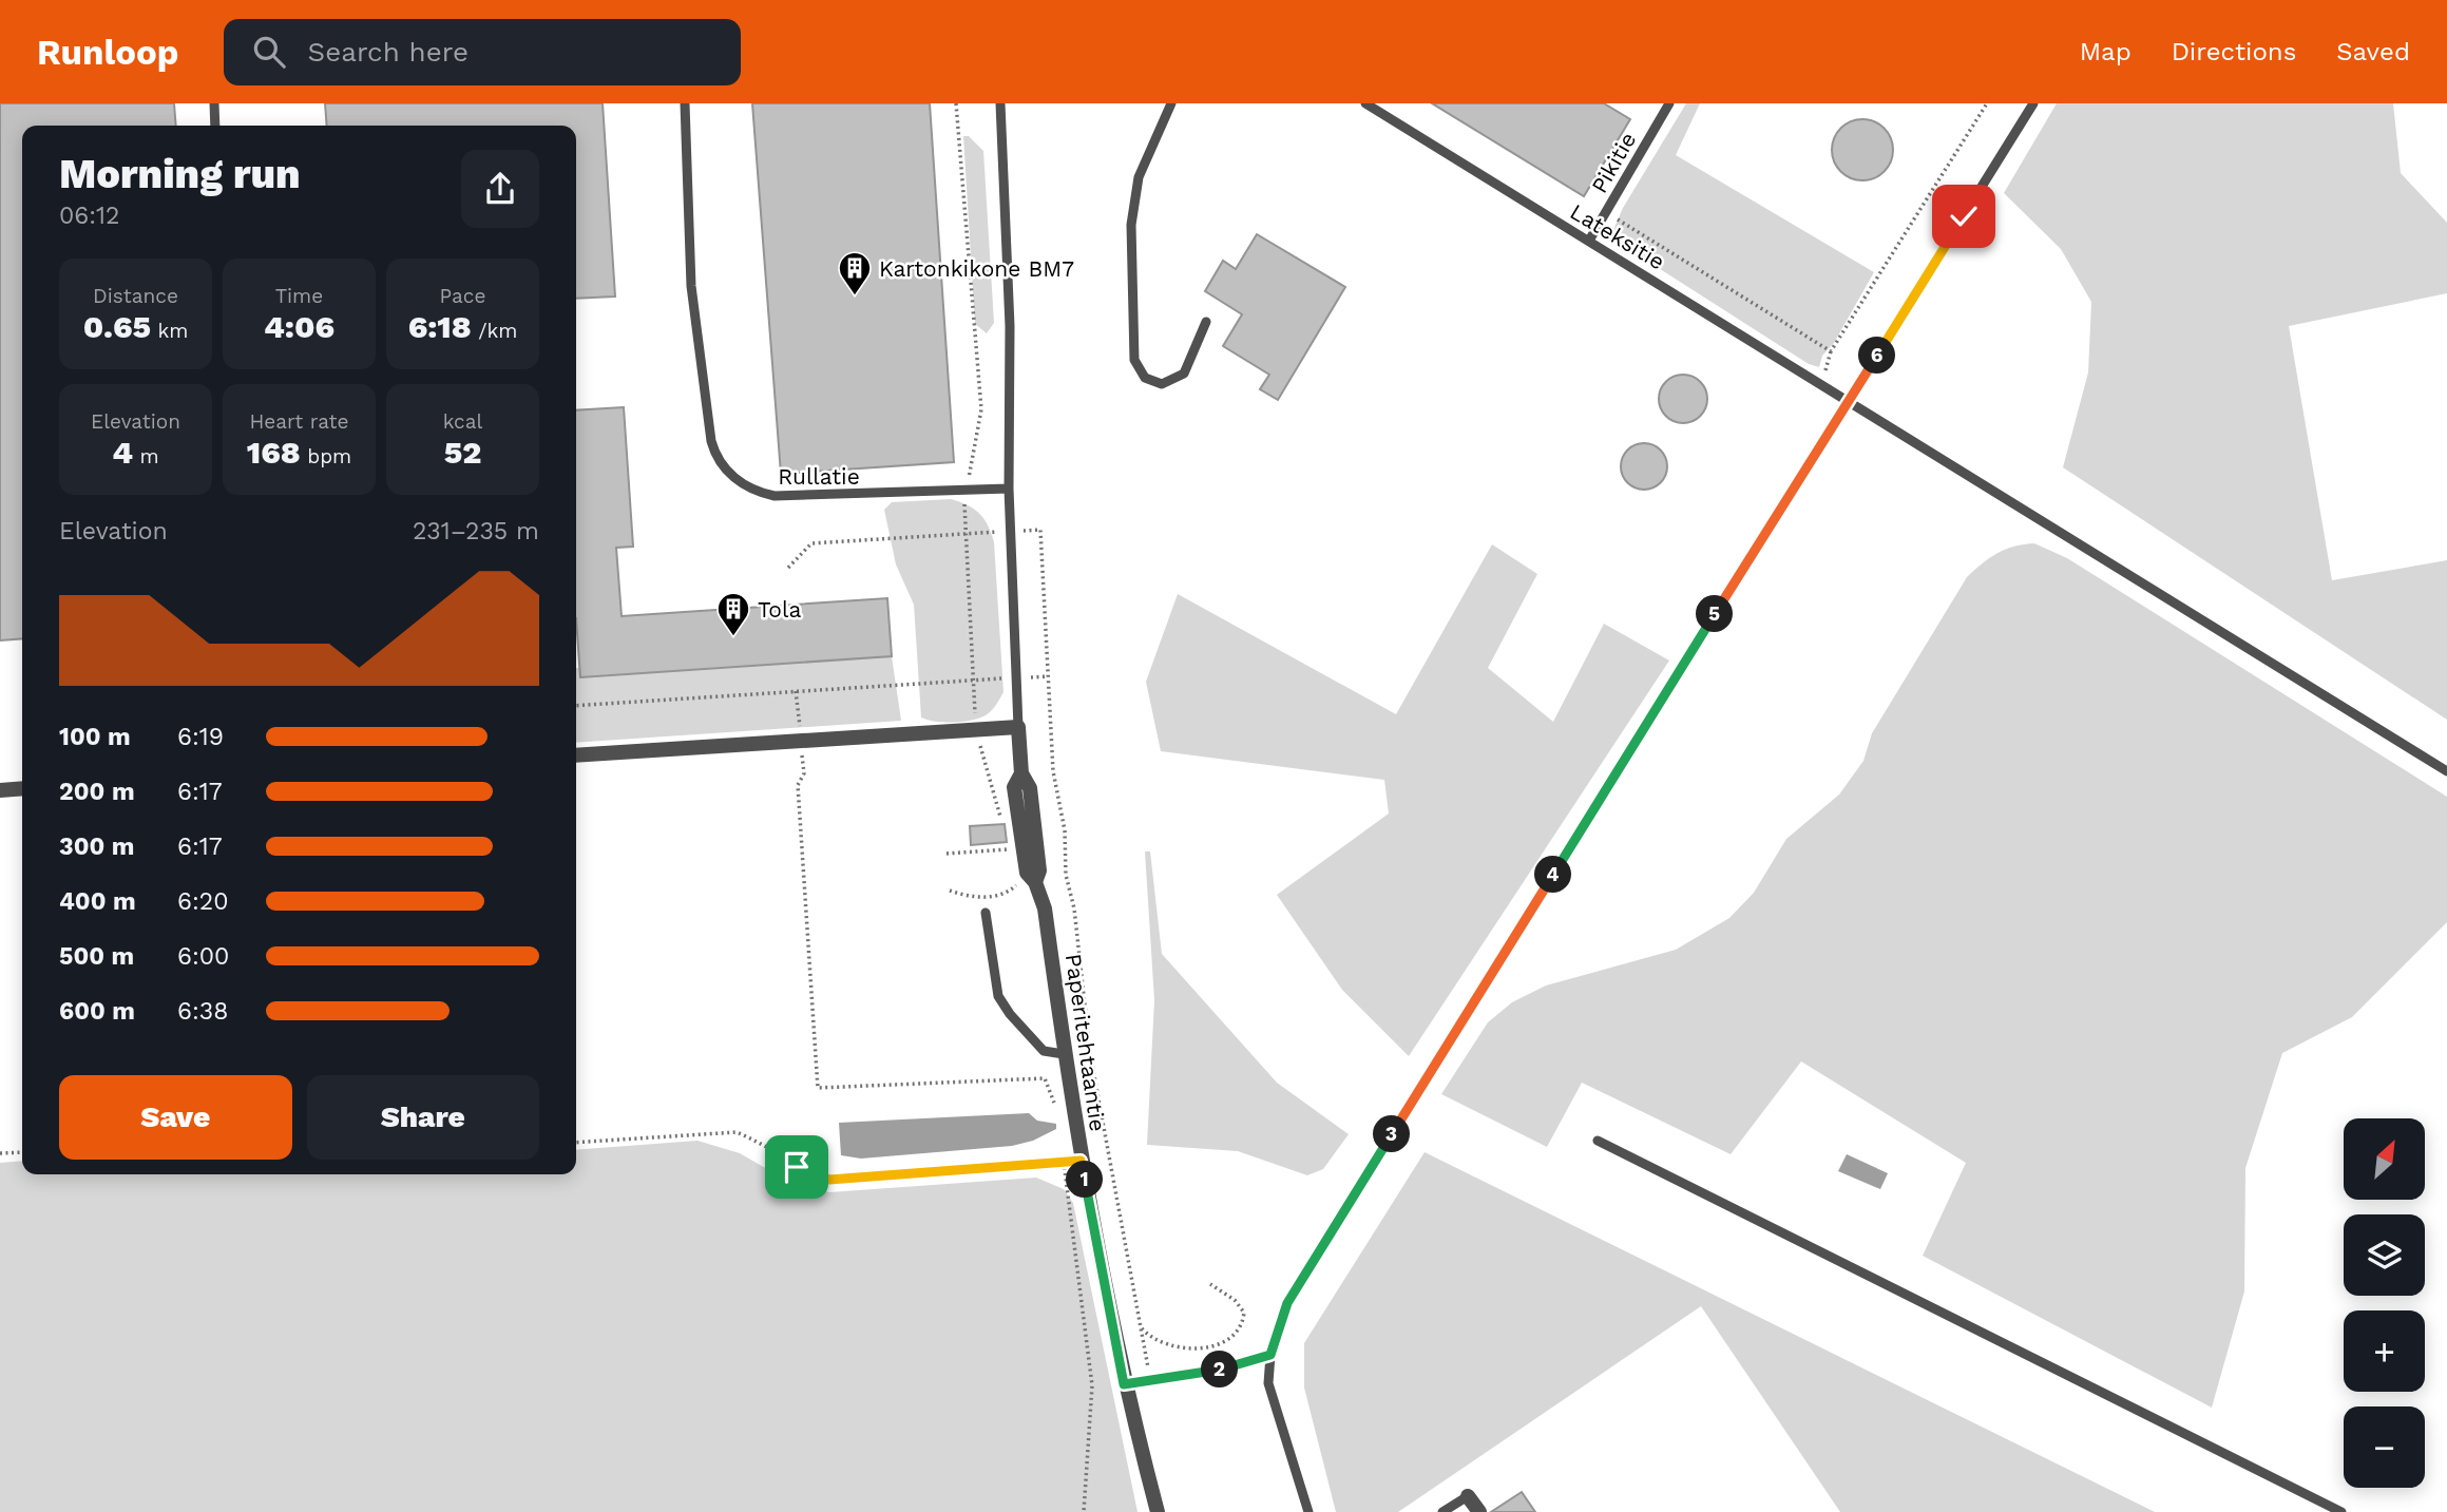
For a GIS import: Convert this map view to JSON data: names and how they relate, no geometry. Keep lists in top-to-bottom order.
{
  "streets": {
    "street": ["Paperitehtaantie"],
    "lane": ["Pikitie", "Lateksitie", "Rullatie"]
  },
  "crossings": [
    ["Pikitie", "Lateksitie"]
  ],
  "places": {
    "building": ["Kartonkikone BM7", "Tola"]
  },
  "north": "top right",
  "page": {
    "header": "Runloop",
    "search": "Search here",
    "nav": ["Map", "Directions", "Saved"],
    "heading": ["Morning run", "06:12"],
    "stats": [
      ["Distance", "0.65 km"],
      ["Time", "4:06"],
      ["Pace", "6:18 /km"],
      ["Elevation", "4 m"],
      ["Heart rate", "168 bpm"],
      ["kcal", "52"]
    ],
    "pins": [
      "6",
      "5",
      "4",
      "3",
      "1",
      "2"
    ],
    "chart": ["Elevation", "231–235 m"],
    "list": [
      {
        "name": "100 m",
        "note": "6:19"
      },
      {
        "name": "200 m",
        "note": "6:17"
      },
      {
        "name": "300 m",
        "note": "6:17"
      },
      {
        "name": "400 m",
        "note": "6:20"
      },
      {
        "name": "500 m",
        "note": "6:00"
      },
      {
        "name": "600 m",
        "note": "6:38"
      }
    ],
    "buttons": ["Save", "Share"],
    "map_buttons": ["+", "−"]
  }
}
